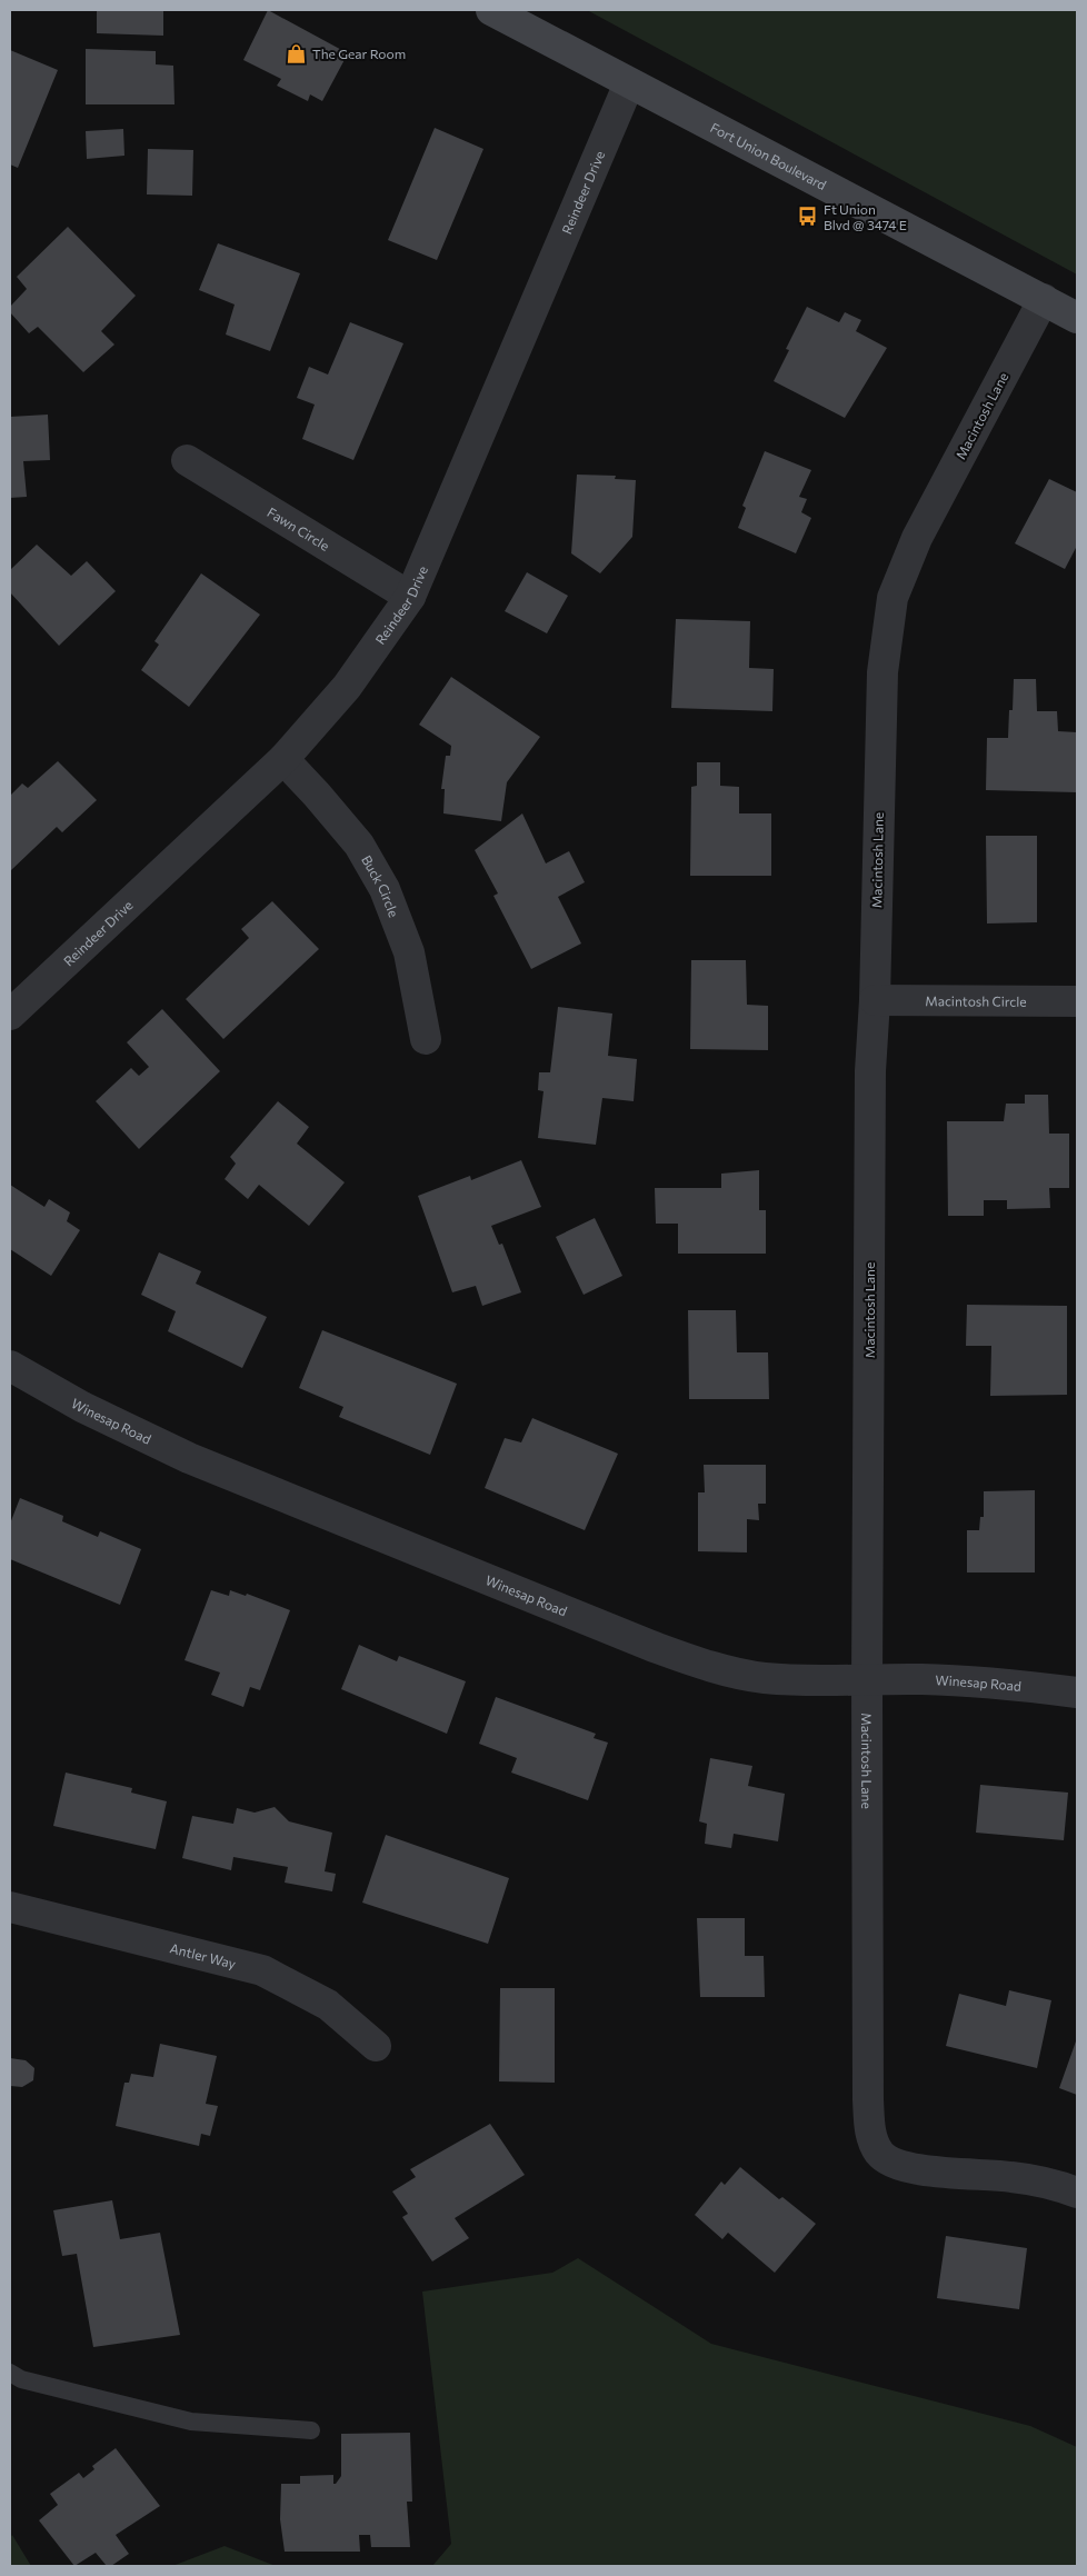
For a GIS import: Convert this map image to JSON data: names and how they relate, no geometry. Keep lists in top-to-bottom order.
{
  "streets": {
    "main road": ["Fort Union Boulevard"],
    "street": [
      "Reindeer Drive",
      "Macintosh Lane",
      "Fawn Circle",
      "Buck Circle",
      "Macintosh Circle",
      "Winesap Road",
      "Antler Way"
    ]
  },
  "crossings": [
    ["Fort Union Boulevard", "Reindeer Drive"],
    ["Fort Union Boulevard", "Macintosh Lane"],
    ["Reindeer Drive", "Fawn Circle"],
    ["Reindeer Drive", "Buck Circle"],
    ["Macintosh Lane", "Macintosh Circle"],
    ["Macintosh Lane", "Winesap Road"]
  ],
  "places": {
    "shop": ["The Gear Room"],
    "bus stop": ["Ft Union Blvd @ 3474 E"]
  }
}
